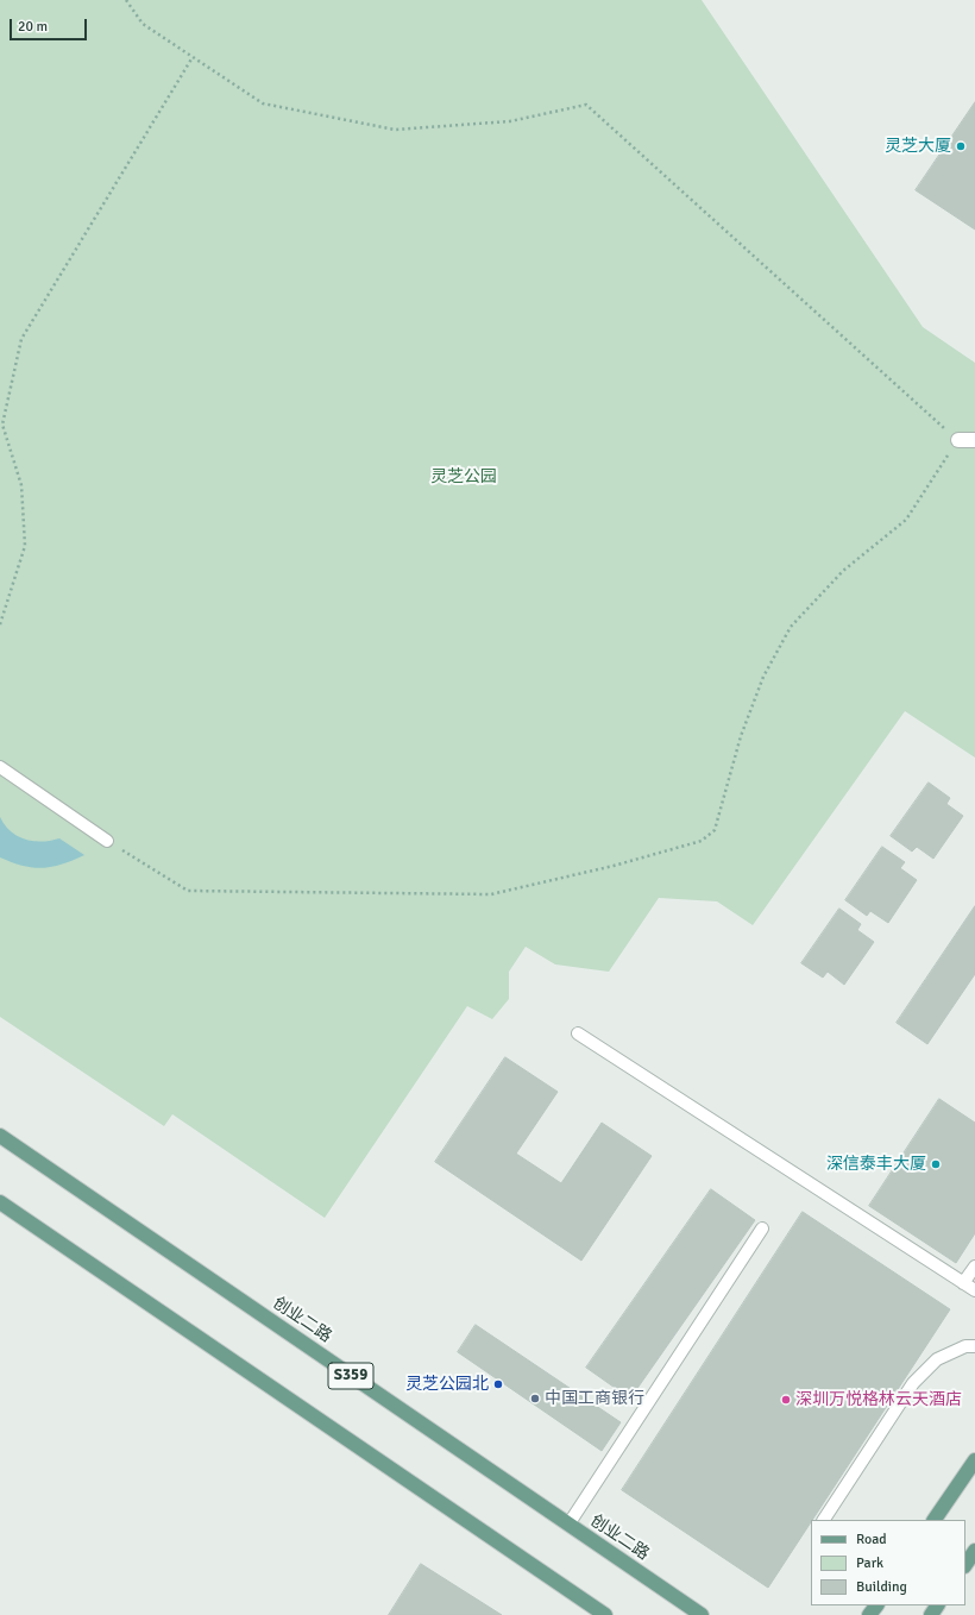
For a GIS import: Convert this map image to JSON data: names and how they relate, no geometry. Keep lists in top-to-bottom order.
{
  "streets": {
    "main road": ["创业二路", "S359"]
  },
  "parks": ["灵芝公园"],
  "places": [
    "灵芝大厦",
    "深信泰丰大厦",
    "灵芝公园北",
    "中国工商银行",
    "深圳万悦格林云天酒店"
  ],
  "legend": ["Road", "Park", "Building"],
  "scale_bar": "20 m"
}
